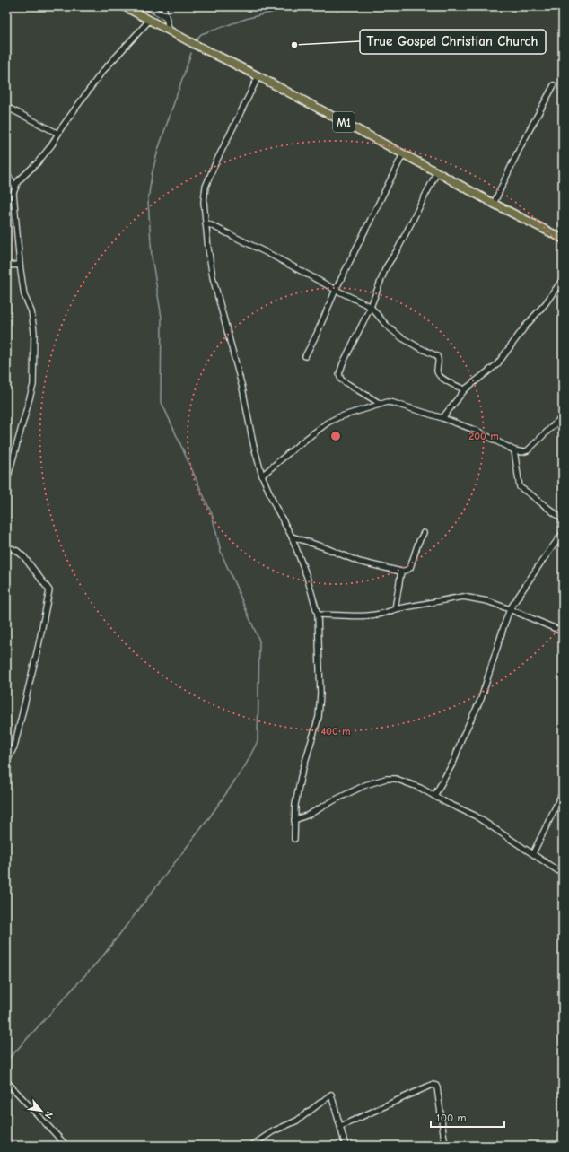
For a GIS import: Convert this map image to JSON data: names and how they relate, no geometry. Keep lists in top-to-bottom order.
{
  "streets": {
    "highway": ["M1"]
  },
  "places": ["True Gospel Christian Church"],
  "scale_bar": "100 m",
  "north": "bottom right",
  "rings": ["200 m", "400 m"]
}
